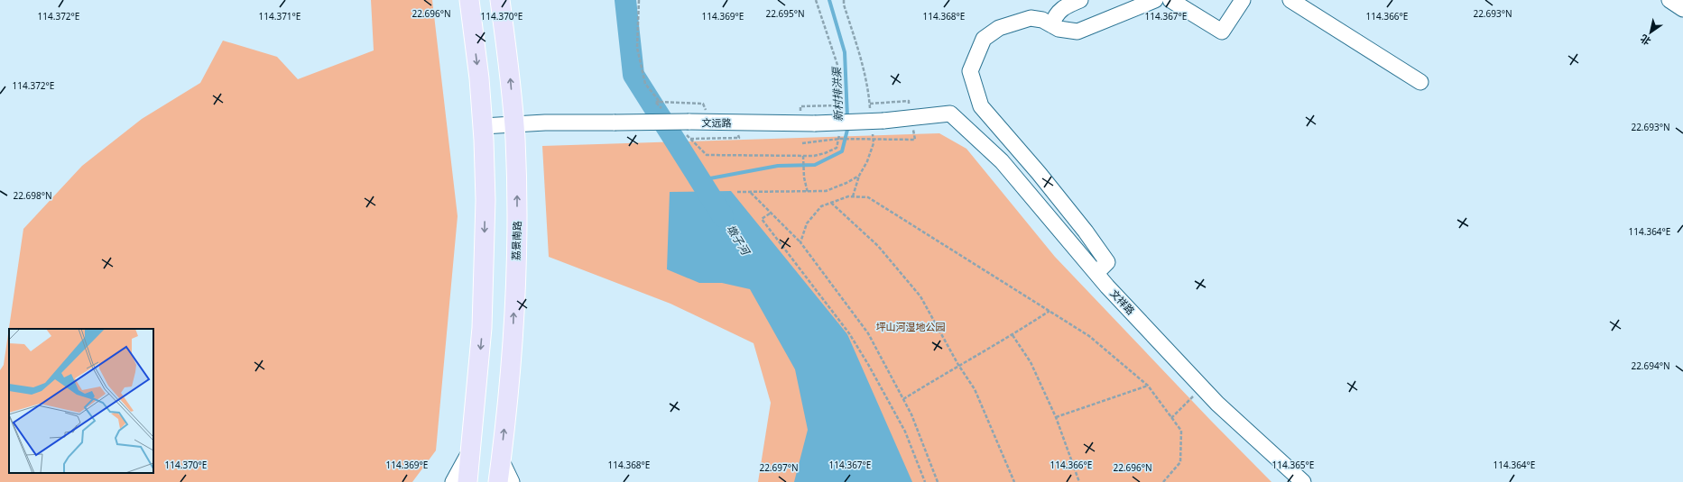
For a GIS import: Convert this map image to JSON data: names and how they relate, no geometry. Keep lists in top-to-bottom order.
{
  "streets": {
    "main road": ["荔景南路"],
    "street": ["文远路", "文祥路"]
  },
  "crossings": [
    ["文远路", "荔景南路"],
    ["文远路", "文祥路"]
  ],
  "water": ["新村排洪渠", "墩子河"],
  "parks": ["坪山河湿地公园"],
  "north": "bottom left",
  "coordinates": [
    "22.696°N",
    "22.695°N",
    "22.693°N",
    "114.372°E",
    "114.371°E",
    "114.370°E",
    "114.369°E",
    "114.368°E",
    "114.367°E",
    "114.366°E",
    "22.698°N",
    "114.364°E",
    "22.694°N",
    "114.365°E",
    "22.697°N"
  ]
}
